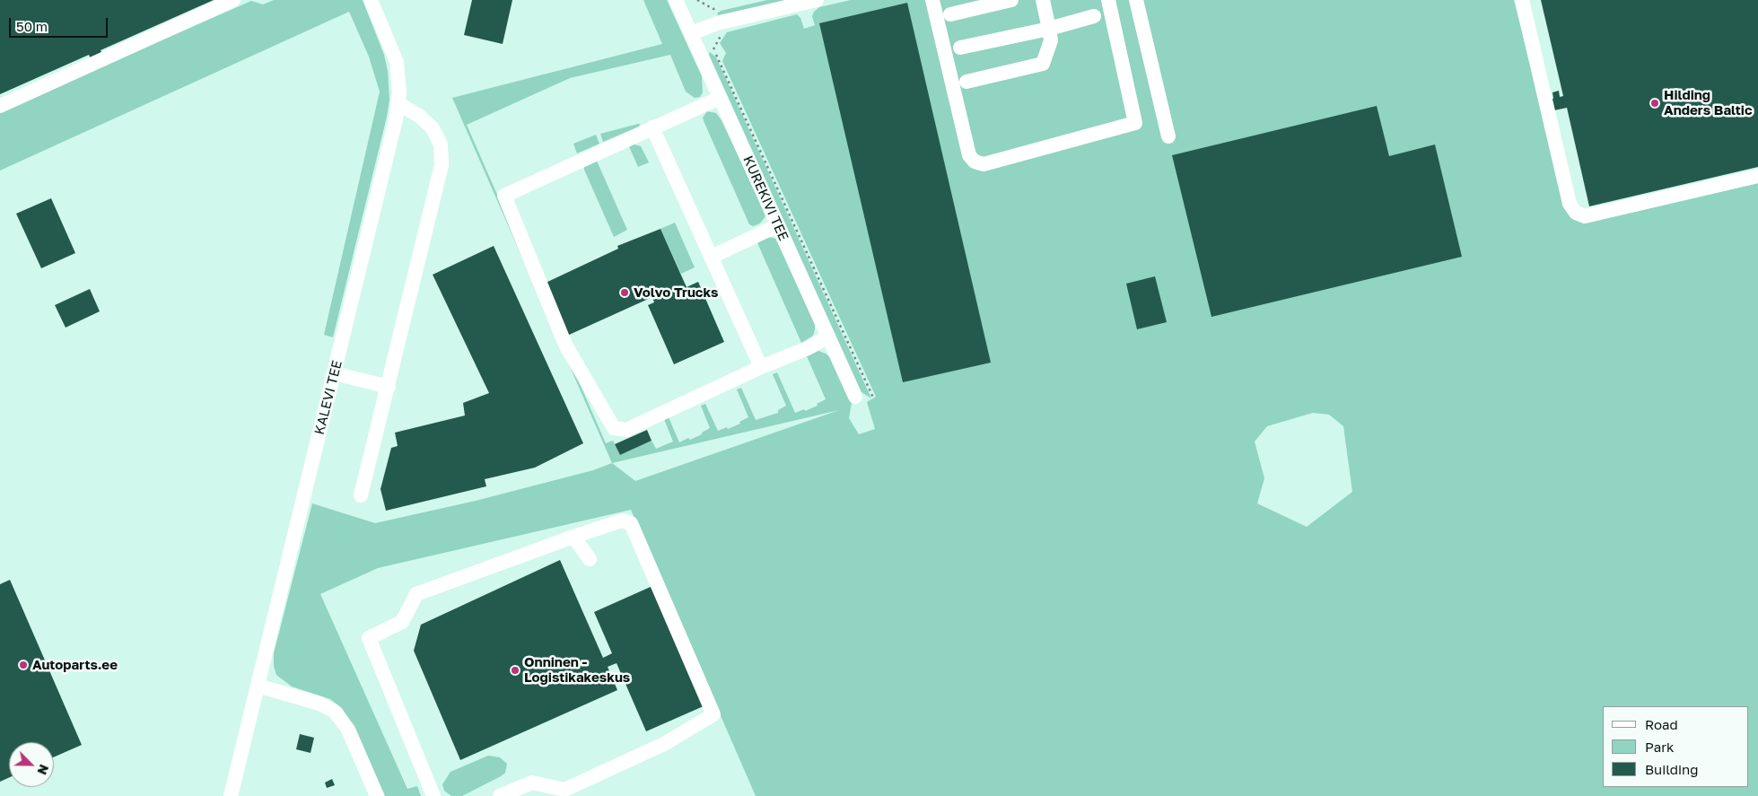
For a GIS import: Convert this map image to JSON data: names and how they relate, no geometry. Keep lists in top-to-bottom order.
{
  "streets": {
    "street": ["KUREKIVI TEE", "KALEVI TEE"]
  },
  "places": [
    "Hilding Anders Baltic",
    "Volvo Trucks",
    "Autoparts.ee",
    "Onninen - Logistikakeskus"
  ],
  "legend": ["Road", "Park", "Building"],
  "scale_bar": "50 m",
  "north": "bottom right"
}
